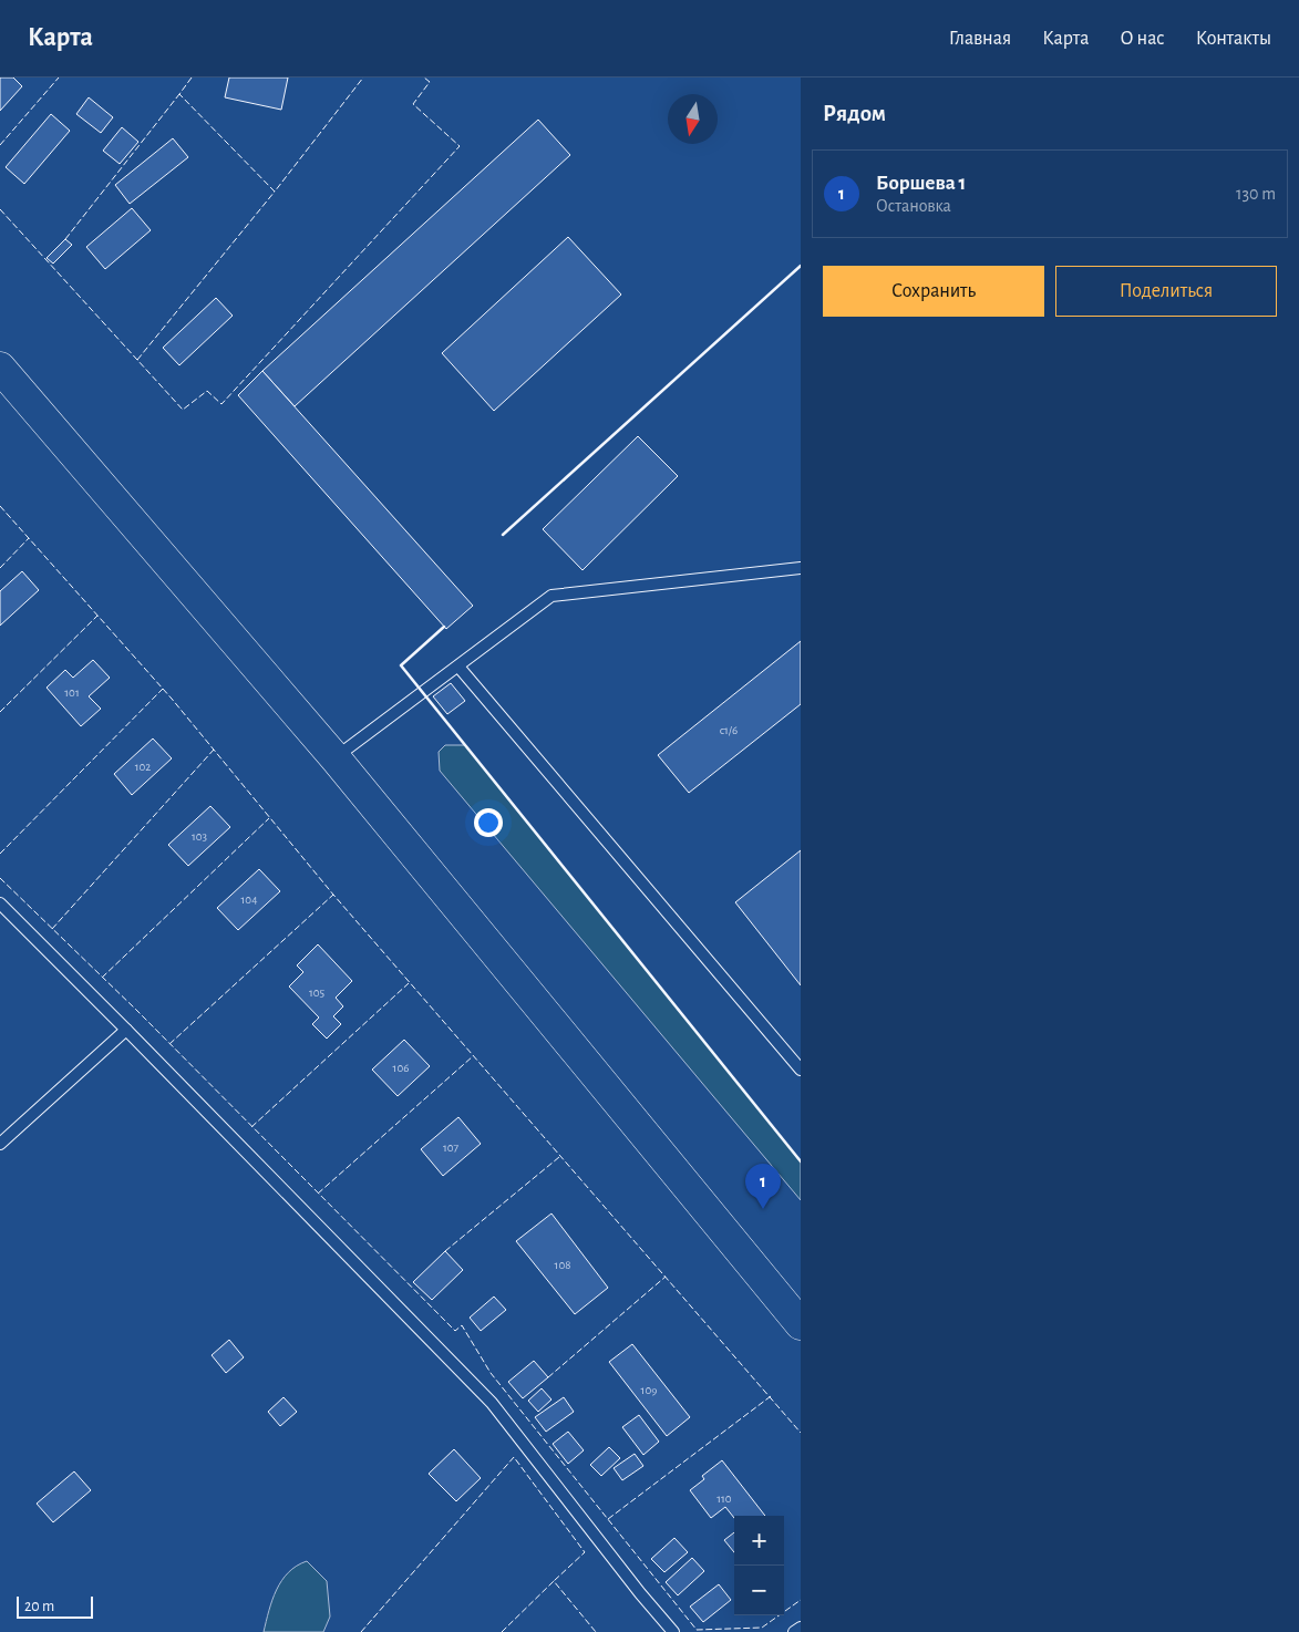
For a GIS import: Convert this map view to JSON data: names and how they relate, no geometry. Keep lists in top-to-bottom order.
{
  "house_numbers": [
    "101",
    "c1/6",
    "102",
    "103",
    "104",
    "105",
    "106",
    "107",
    "108",
    "109",
    "110"
  ],
  "scale_bar": "20 m",
  "north": "bottom",
  "page": {
    "header": "Карта",
    "nav": [
      "Главная",
      "Карта",
      "О нас",
      "Контакты"
    ],
    "heading": "Рядом",
    "list": [
      {
        "mark": "1",
        "name": "Боршева 1",
        "note": "Остановка",
        "value": "130 m"
      }
    ],
    "buttons": ["Сохранить", "Поделиться"],
    "pins": "1",
    "map_buttons": ["+", "−"],
    "scale": "20 m"
  }
}
